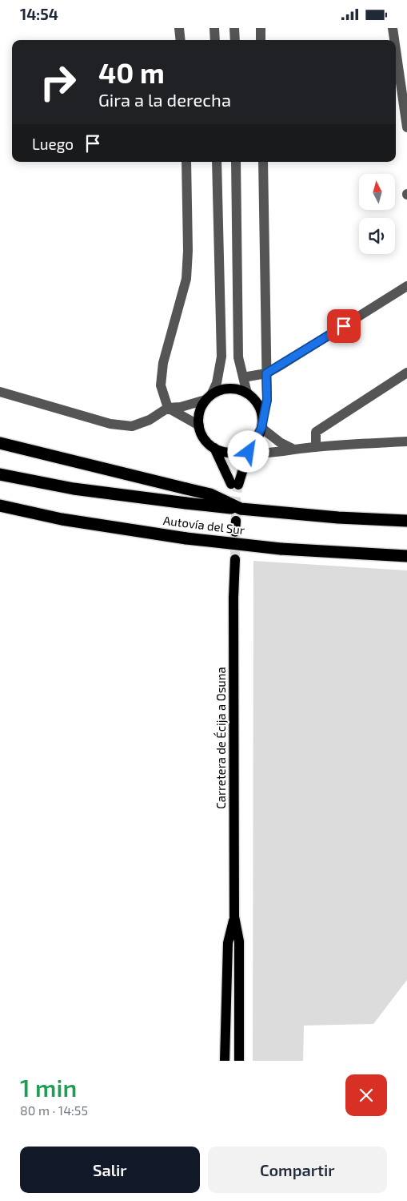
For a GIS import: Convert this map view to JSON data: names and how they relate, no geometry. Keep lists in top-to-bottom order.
{
  "streets": {
    "highway": ["Autovía del Sur"],
    "main road": ["Carretera de Écija a Osuna"]
  },
  "north": "top",
  "page": {
    "status": "14:54",
    "turn": ["40 m", "Gira a la derecha"],
    "then": "Luego",
    "heading": ["1 min", "80 m · 14:55"],
    "buttons": ["Salir", "Compartir"]
  }
}
